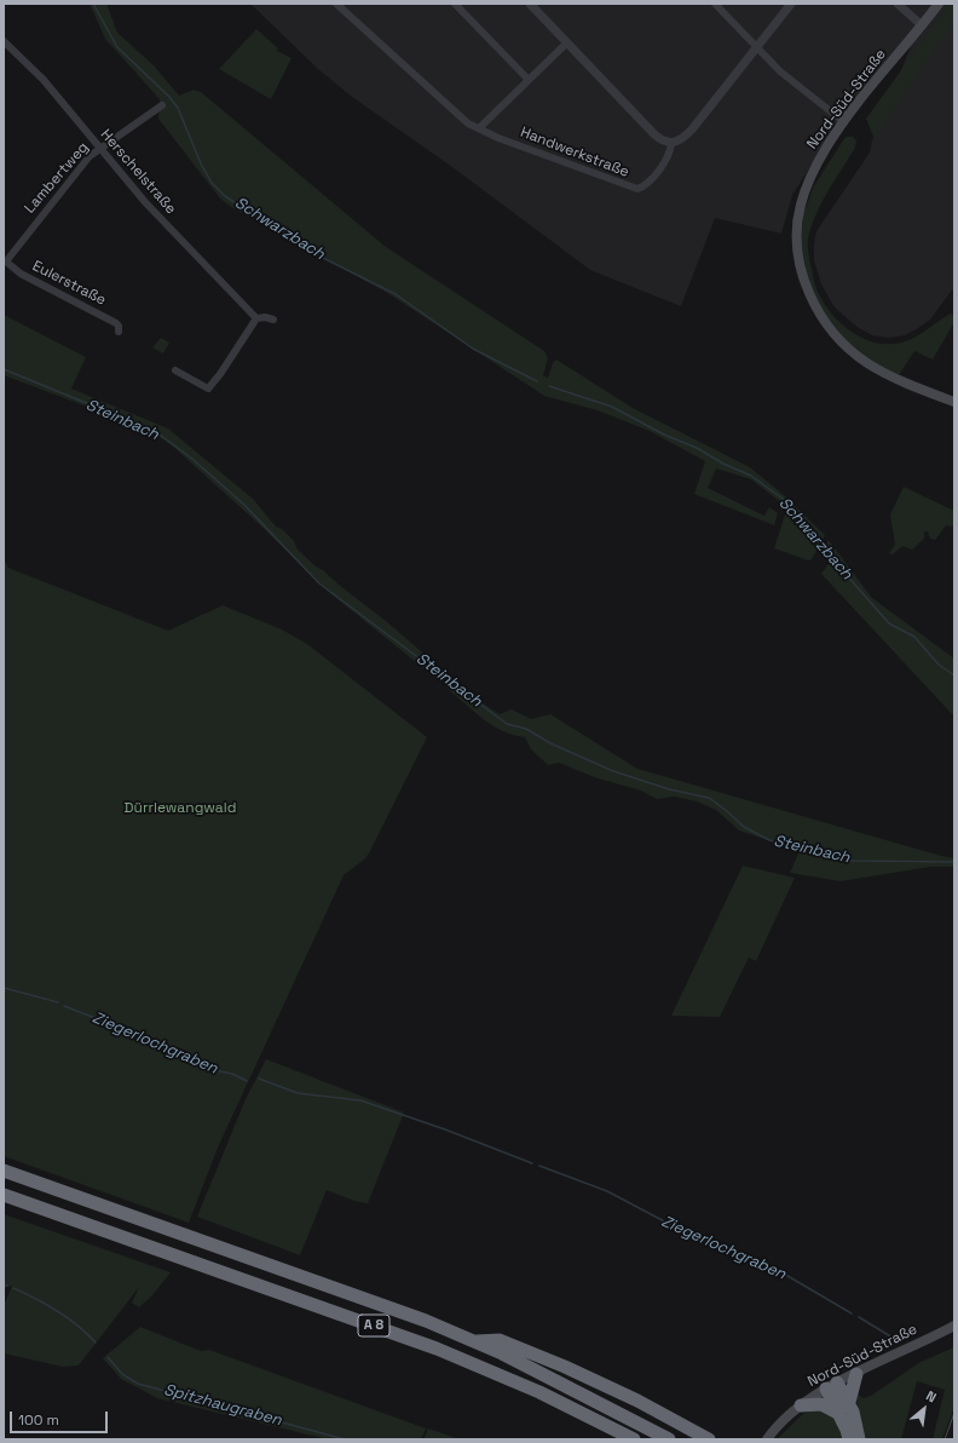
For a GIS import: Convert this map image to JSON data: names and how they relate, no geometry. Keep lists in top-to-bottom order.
{
  "streets": {
    "highway": ["A 8"],
    "main road": ["Nord-Süd-Straße"],
    "street": [
      "Handwerkstraße",
      "Herschelstraße",
      "Lambertweg",
      "Eulerstraße"
    ]
  },
  "crossings": [
    ["Herschelstraße", "Lambertweg"],
    ["Lambertweg", "Eulerstraße"]
  ],
  "water": [
    "Schwarzbach",
    "Steinbach",
    "Ziegerlochgraben",
    "Spitzhaugraben"
  ],
  "parks": ["Dürrlewangwald"],
  "scale_bar": "100 m",
  "north": "top right"
}
